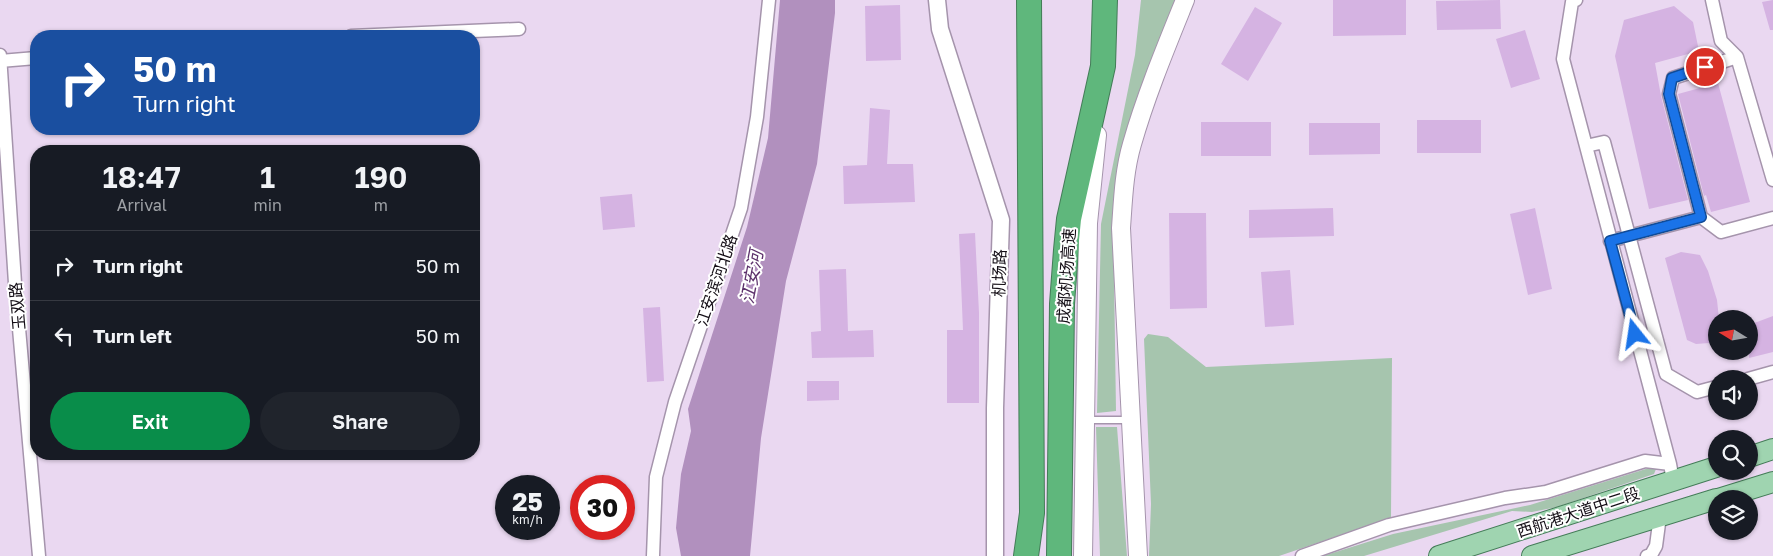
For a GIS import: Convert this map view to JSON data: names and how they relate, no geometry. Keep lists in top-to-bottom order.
{
  "streets": {
    "highway": ["成都机场高速"],
    "main road": ["西航港大道中二段"],
    "street": ["机场路", "江安滨河北路", "玉双路"]
  },
  "water": ["江安河"],
  "north": "left",
  "page": {
    "turn": ["50 m", "Turn right"],
    "eta": [
      "18:47",
      "Arrival",
      "1",
      "min",
      "190",
      "m"
    ],
    "list": [
      {
        "name": "Turn right",
        "value": "50 m"
      },
      {
        "name": "Turn left",
        "value": "50 m"
      }
    ],
    "buttons": ["Exit", "Share"],
    "speed": "25 km/h",
    "limit": "30"
  }
}
